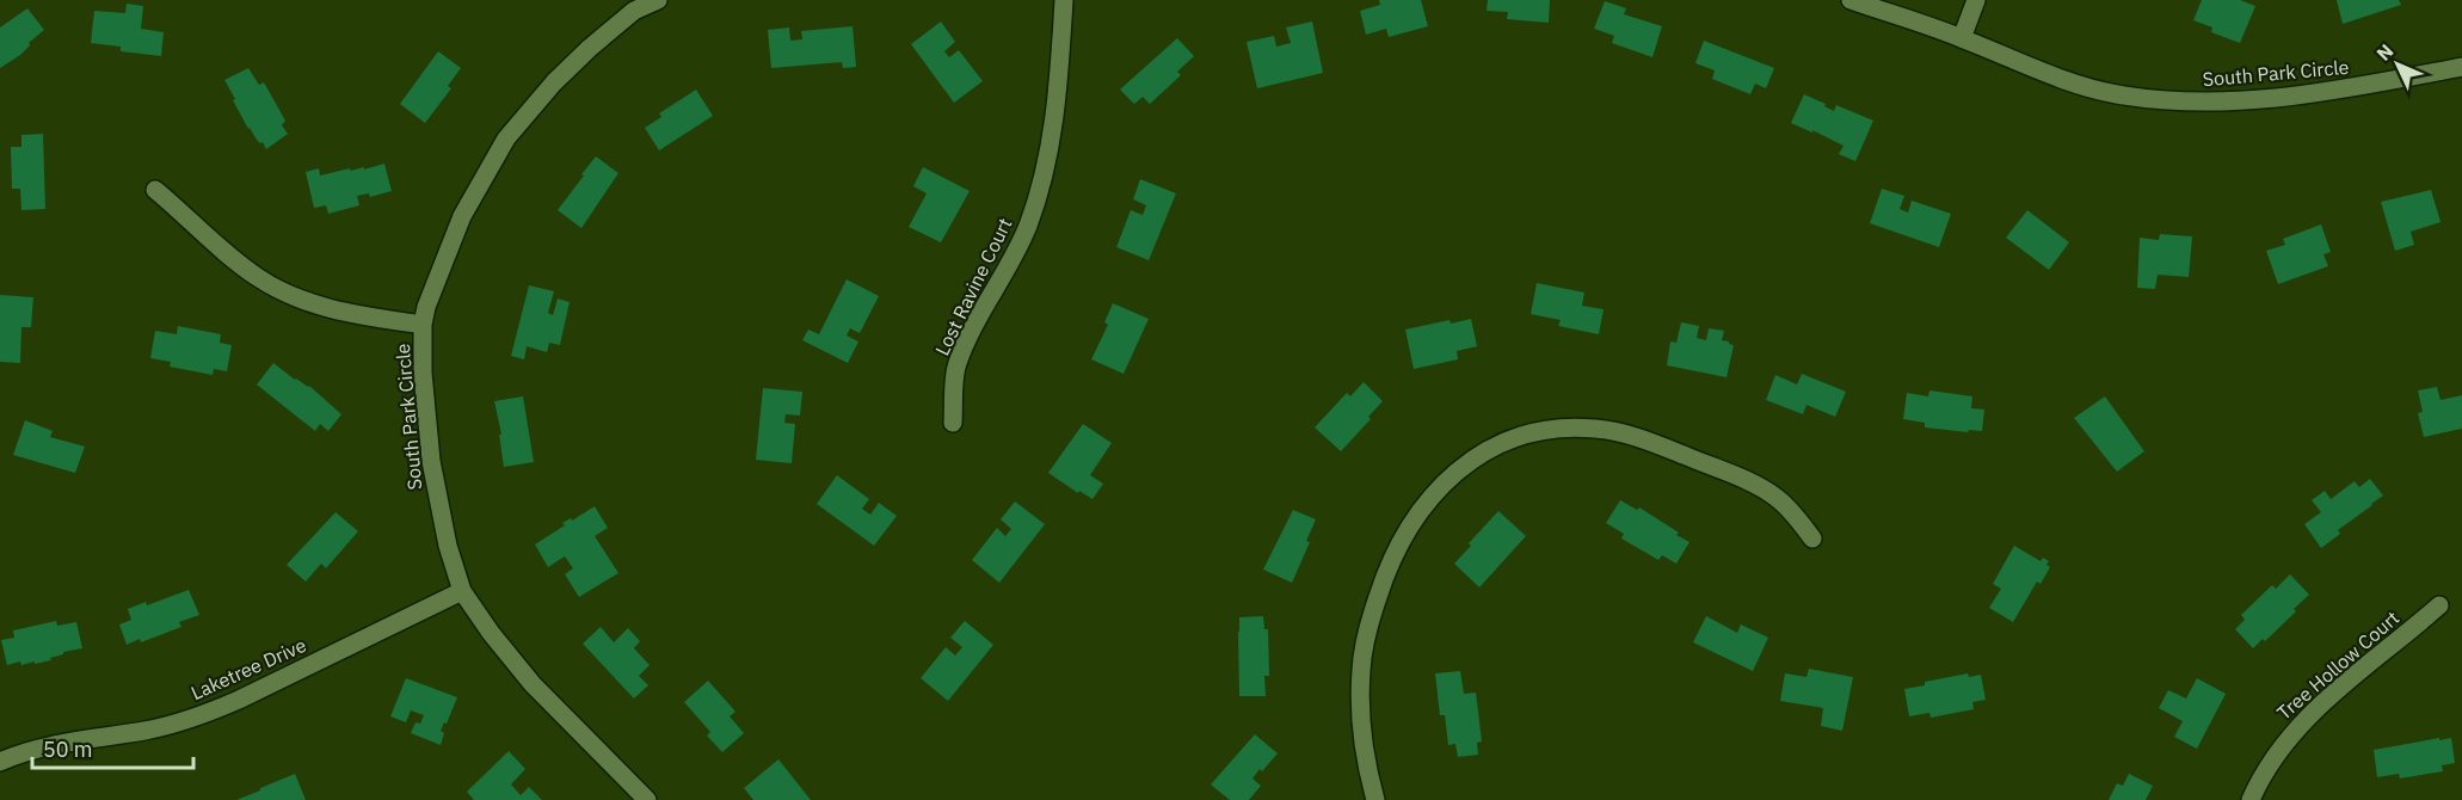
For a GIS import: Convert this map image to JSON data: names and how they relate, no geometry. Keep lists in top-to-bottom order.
{
  "streets": {
    "street": [
      "South Park Circle",
      "Lost Ravine Court",
      "Tree Hollow Court",
      "Laketree Drive"
    ]
  },
  "crossings": [
    ["South Park Circle", "Laketree Drive"]
  ],
  "scale_bar": "50 m",
  "north": "top left"
}
